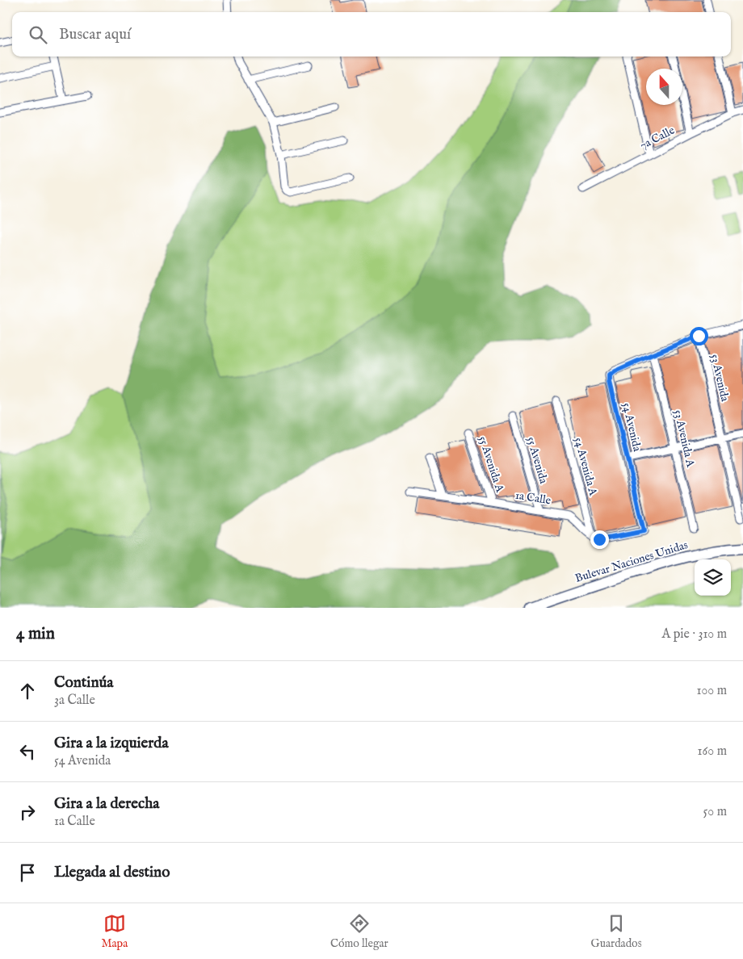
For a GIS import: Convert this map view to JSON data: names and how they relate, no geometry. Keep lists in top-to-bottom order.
{
  "streets": {
    "main road": ["Bulevar Naciones Unidas"],
    "street": [
      "7a Calle",
      "53 Avenida",
      "54 Avenida",
      "53 Avenida A",
      "55 Avenida",
      "55 Avenida A",
      "54 Avenida A",
      "1a Calle"
    ]
  },
  "crossings": [
    ["54 Avenida", "53 Avenida A"],
    ["54 Avenida", "54 Avenida A"],
    ["54 Avenida", "1a Calle"],
    ["55 Avenida", "1a Calle"],
    ["55 Avenida A", "1a Calle"],
    ["54 Avenida A", "1a Calle"]
  ],
  "north": "top",
  "page": {
    "search": "Buscar aquí",
    "heading": ["4 min", "A pie · 310 m"],
    "list": [
      ["Continúa", "3a Calle", "100 m"],
      ["Gira a la izquierda", "54 Avenida", "160 m"],
      ["Gira a la derecha", "1a Calle", "50 m"],
      "Llegada al destino"
    ],
    "nav": ["Mapa", "Cómo llegar", "Guardados"]
  }
}
